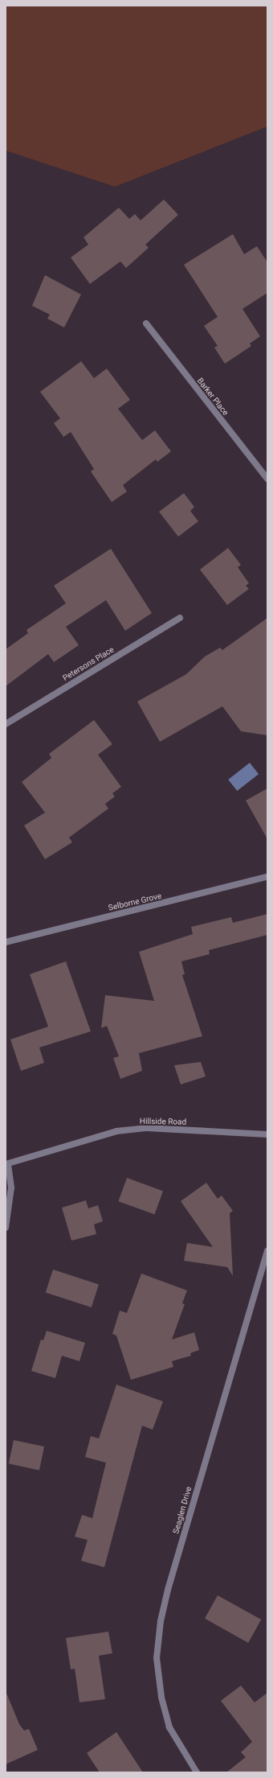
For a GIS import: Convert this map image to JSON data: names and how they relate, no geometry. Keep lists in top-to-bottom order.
{
  "streets": {
    "street": [
      "Barker Place",
      "Petersons Place",
      "Selborne Grove",
      "Hillside Road",
      "Seaglen Drive"
    ]
  }
}
